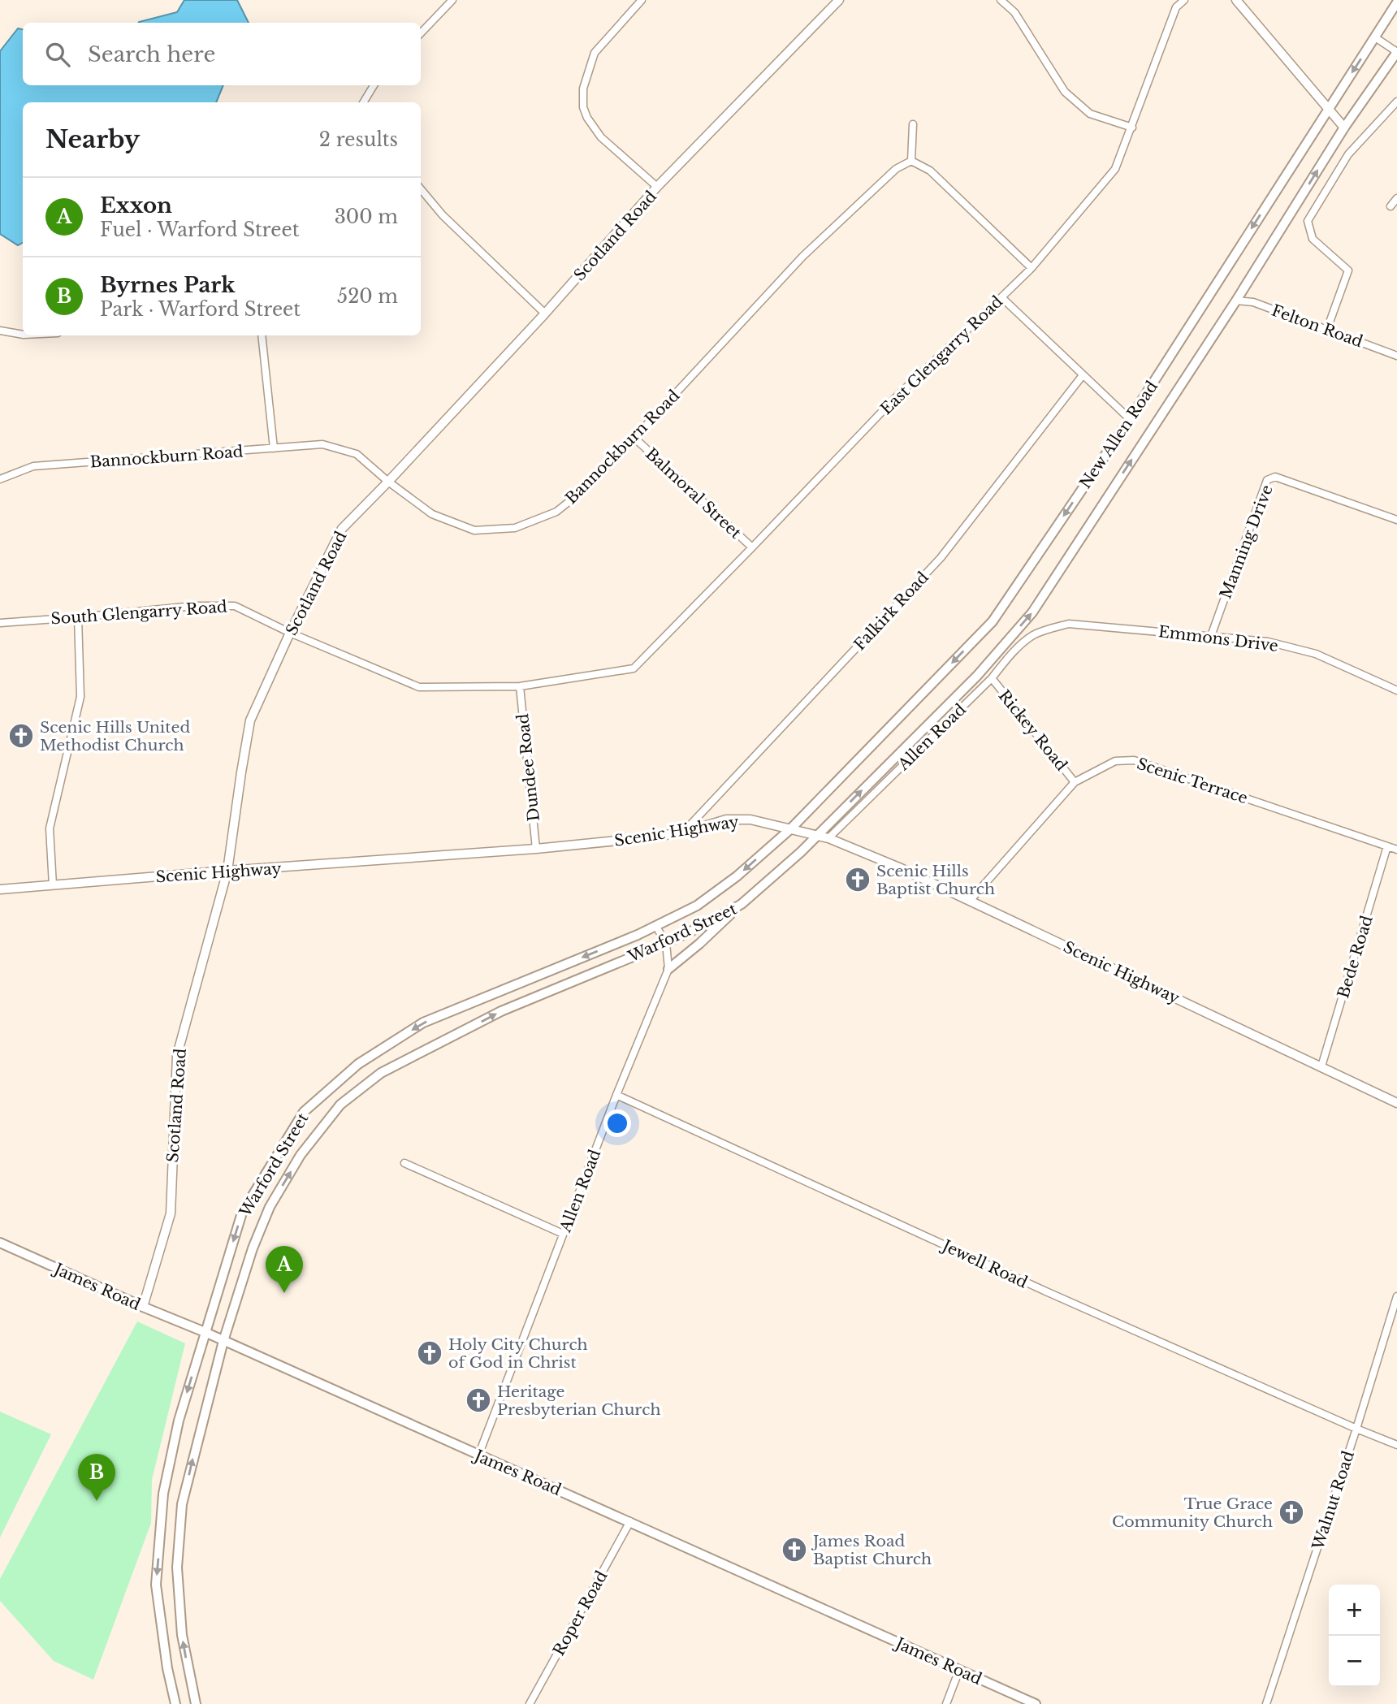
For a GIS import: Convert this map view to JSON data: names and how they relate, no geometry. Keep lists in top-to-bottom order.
{
  "streets": {
    "main road": ["New Allen Road", "Warford Street", "James Road"],
    "street": [
      "Scotland Road",
      "Felton Road",
      "East Glengarry Road",
      "Bannockburn Road",
      "Balmoral Street",
      "Manning Drive",
      "Falkirk Road",
      "South Glengarry Road",
      "Emmons Drive",
      "Rickey Road",
      "Allen Road",
      "Dundee Road",
      "Scenic Terrace",
      "Scenic Highway",
      "Bede Road",
      "Jewell Road",
      "Walnut Road",
      "Roper Road"
    ]
  },
  "crossings": [
    ["Scotland Road", "Bannockburn Road"],
    ["Scotland Road", "South Glengarry Road"],
    ["Scotland Road", "Scenic Highway"],
    ["Scotland Road", "James Road"],
    ["Felton Road", "New Allen Road"],
    ["East Glengarry Road", "Balmoral Street"],
    ["East Glengarry Road", "South Glengarry Road"],
    ["New Allen Road", "Scenic Highway"],
    ["New Allen Road", "Warford Street"],
    ["Bannockburn Road", "Balmoral Street"],
    ["Manning Drive", "Emmons Drive"],
    ["Falkirk Road", "Scenic Highway"],
    ["South Glengarry Road", "Dundee Road"],
    ["Emmons Drive", "Allen Road"],
    ["Rickey Road", "Allen Road"],
    ["Rickey Road", "Scenic Terrace"],
    ["Allen Road", "Scenic Highway"],
    ["Allen Road", "Warford Street"],
    ["Allen Road", "Jewell Road"],
    ["Allen Road", "James Road"],
    ["Dundee Road", "Scenic Highway"],
    ["Scenic Terrace", "Scenic Highway"],
    ["Scenic Terrace", "Bede Road"],
    ["Scenic Highway", "Warford Street"],
    ["Scenic Highway", "Bede Road"],
    ["Warford Street", "James Road"],
    ["Jewell Road", "Walnut Road"],
    ["James Road", "Roper Road"]
  ],
  "places": {
    "church": [
      "Scenic Hills United Methodist Church",
      "Scenic Hills Baptist Church",
      "Holy City Church of God in Christ",
      "Heritage Presbyterian Church",
      "True Grace Community Church",
      "James Road Baptist Church"
    ]
  },
  "page": {
    "search": "Search here",
    "heading": ["Nearby", "2 results"],
    "list": [
      {
        "mark": "A",
        "name": "Exxon",
        "note": "Fuel · Warford Street",
        "value": "300 m"
      },
      {
        "mark": "B",
        "name": "Byrnes Park",
        "note": "Park · Warford Street",
        "value": "520 m"
      }
    ],
    "pins": ["A", "B"],
    "map_buttons": ["+", "−"]
  }
}
